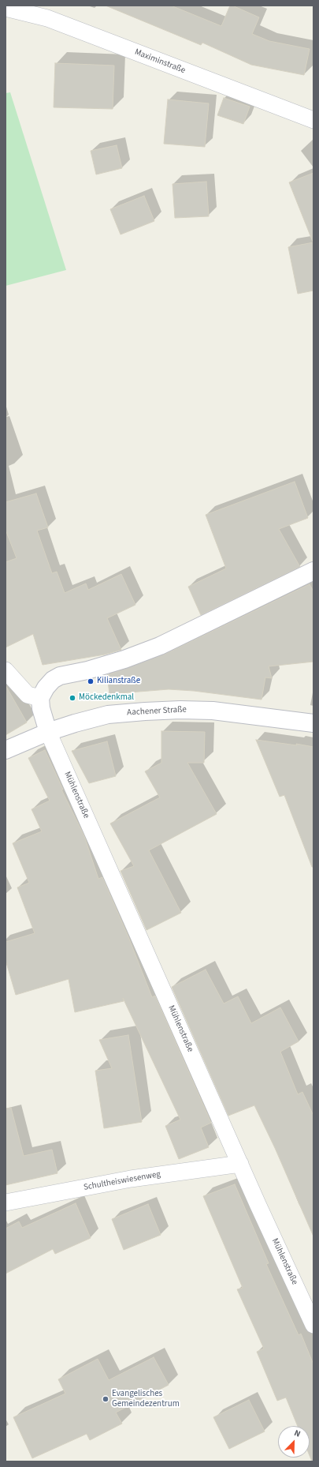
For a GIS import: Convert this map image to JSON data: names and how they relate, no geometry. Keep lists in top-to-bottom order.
{
  "streets": {
    "street": [
      "Maximinstraße",
      "Aachener Straße",
      "Mühlenstraße",
      "Schultheiswiesenweg"
    ]
  },
  "crossings": [
    ["Aachener Straße", "Mühlenstraße"],
    ["Mühlenstraße", "Schultheiswiesenweg"]
  ],
  "places": ["Kilianstraße", "Möckedenkmal", "Evangelisches Gemeindezentrum"],
  "north": "top right"
}
